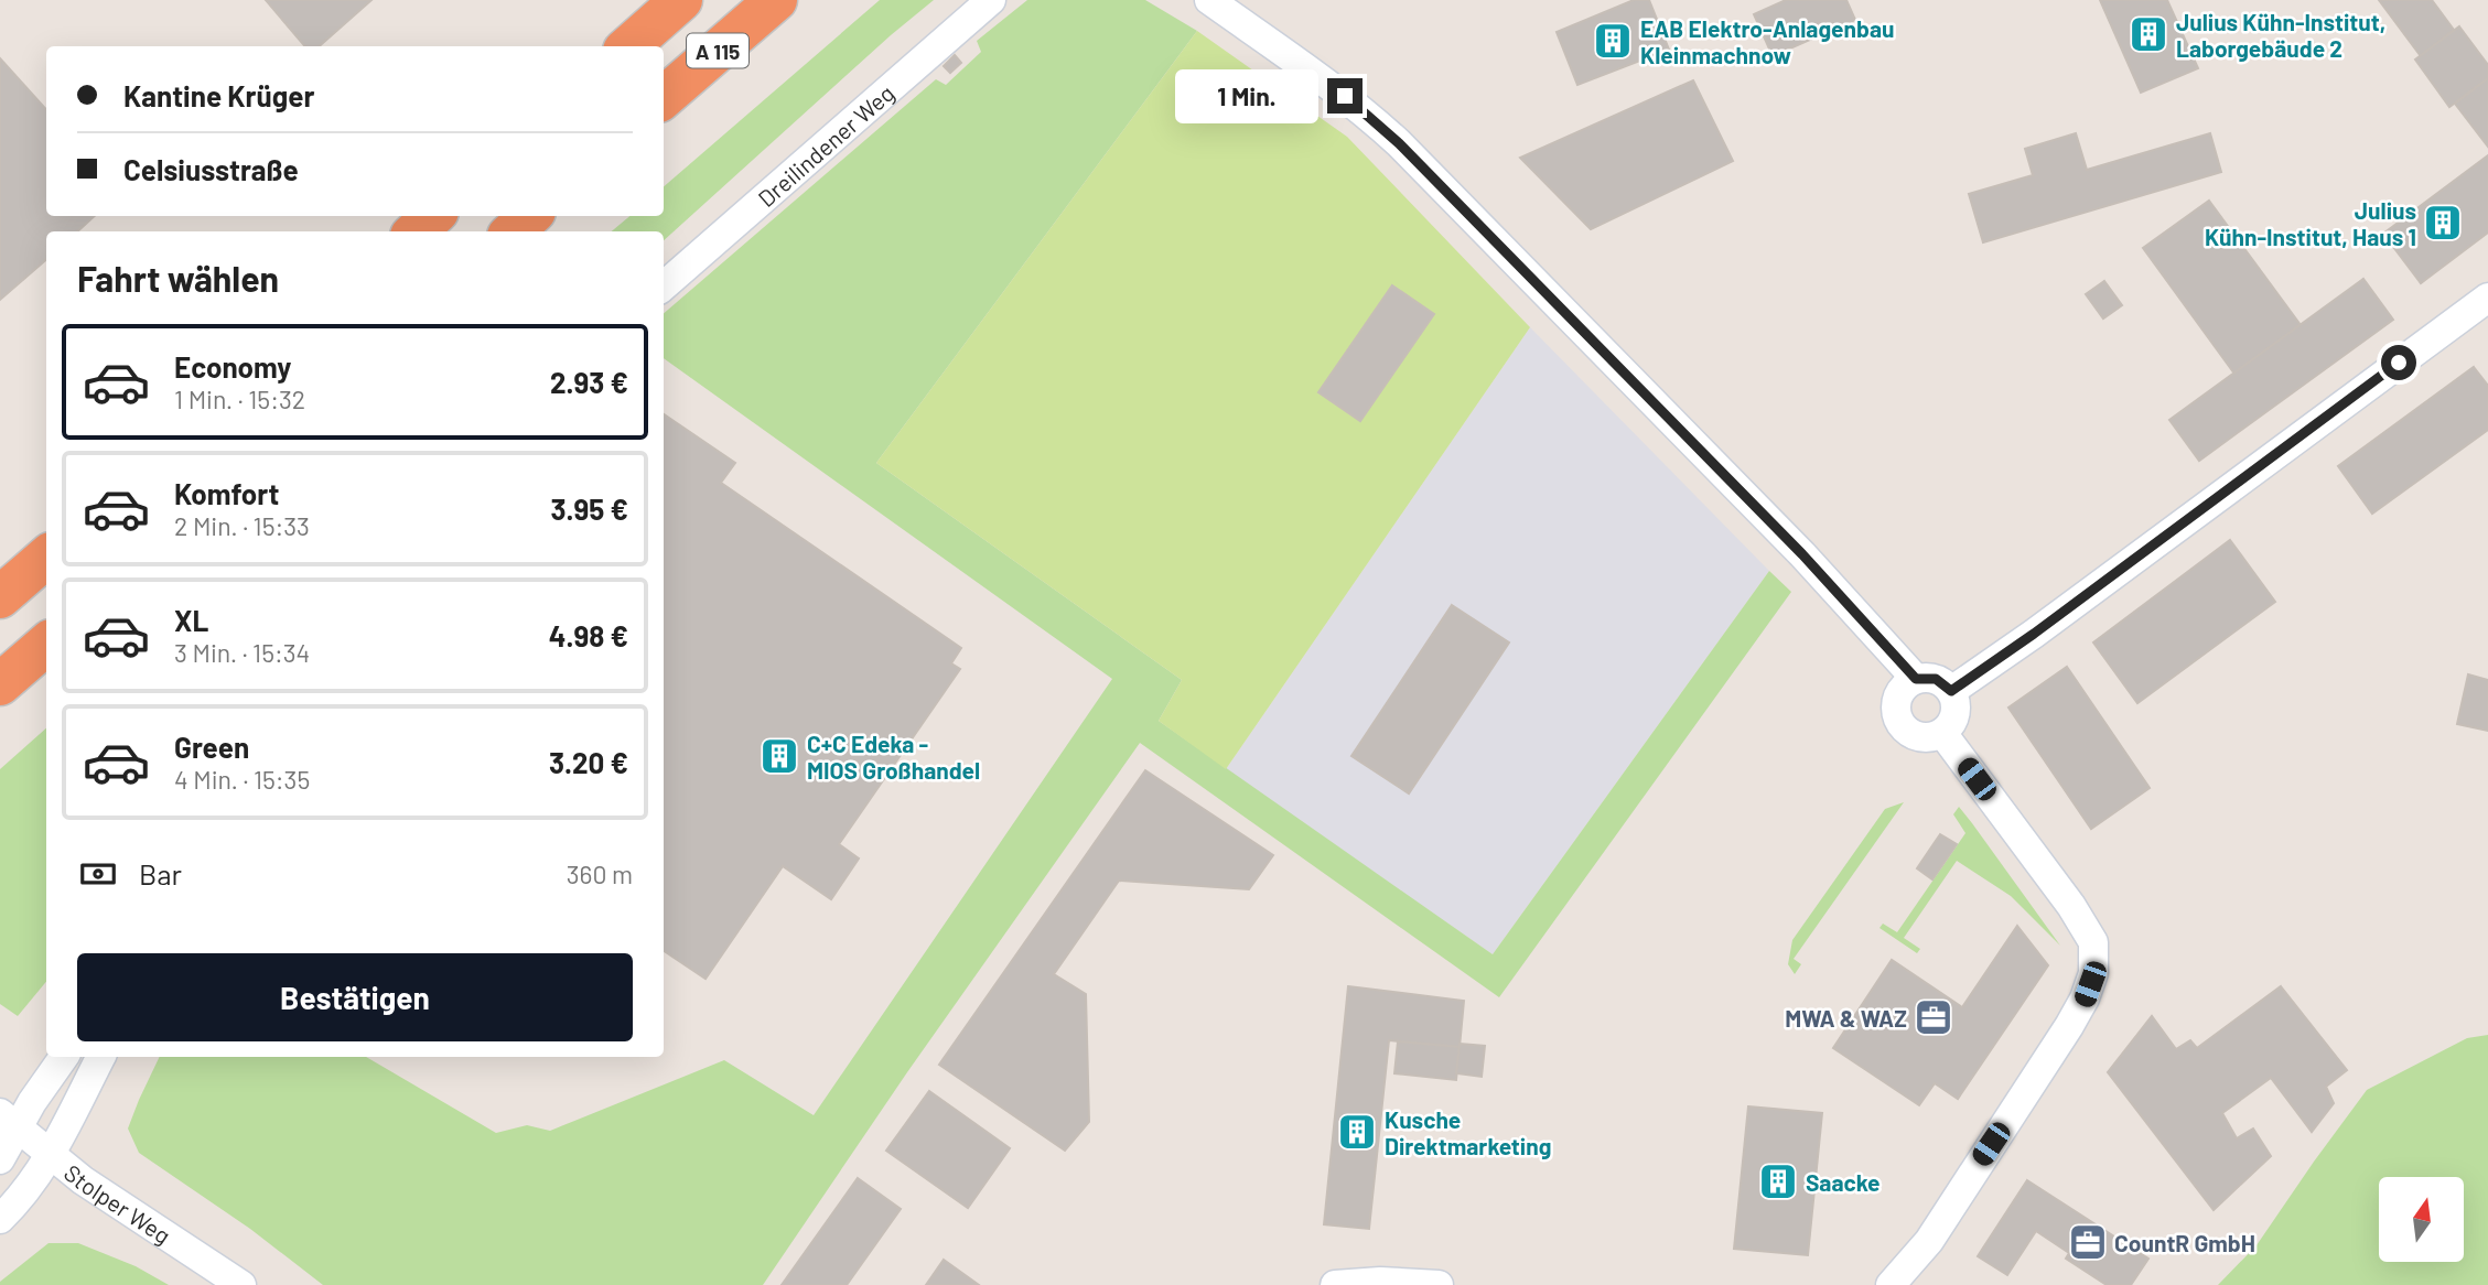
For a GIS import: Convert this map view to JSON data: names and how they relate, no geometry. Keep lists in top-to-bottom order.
{
  "streets": {
    "highway": ["A 115"],
    "street": ["Dreilindener Weg", "Stolper Weg"]
  },
  "places": {
    "building": [
      "Julius Kühn-Institut, Laborgebäude 2",
      "EAB Elektro-Anlagenbau Kleinmachnow",
      "Julius Kühn-Institut, Haus 1",
      "C+C Edeka - MIOS Großhandel",
      "Kusche Direktmarketing",
      "Saacke"
    ],
    "office": ["MWA & WAZ", "CountR GmbH"]
  },
  "north": "top",
  "page": {
    "banner": ["Kantine Krüger", "Celsiusstraße"],
    "bubble": "1 Min.",
    "heading": "Fahrt wählen",
    "list": [
      {
        "name": "Economy",
        "note": "1 Min. · 15:32",
        "value": "2.93 €"
      },
      {
        "name": "Komfort",
        "note": "2 Min. · 15:33",
        "value": "3.95 €"
      },
      {
        "name": "XL",
        "note": "3 Min. · 15:34",
        "value": "4.98 €"
      },
      {
        "name": "Green",
        "note": "4 Min. · 15:35",
        "value": "3.20 €"
      }
    ],
    "pay": ["Bar", "360 m"],
    "buttons": "Bestätigen"
  }
}
